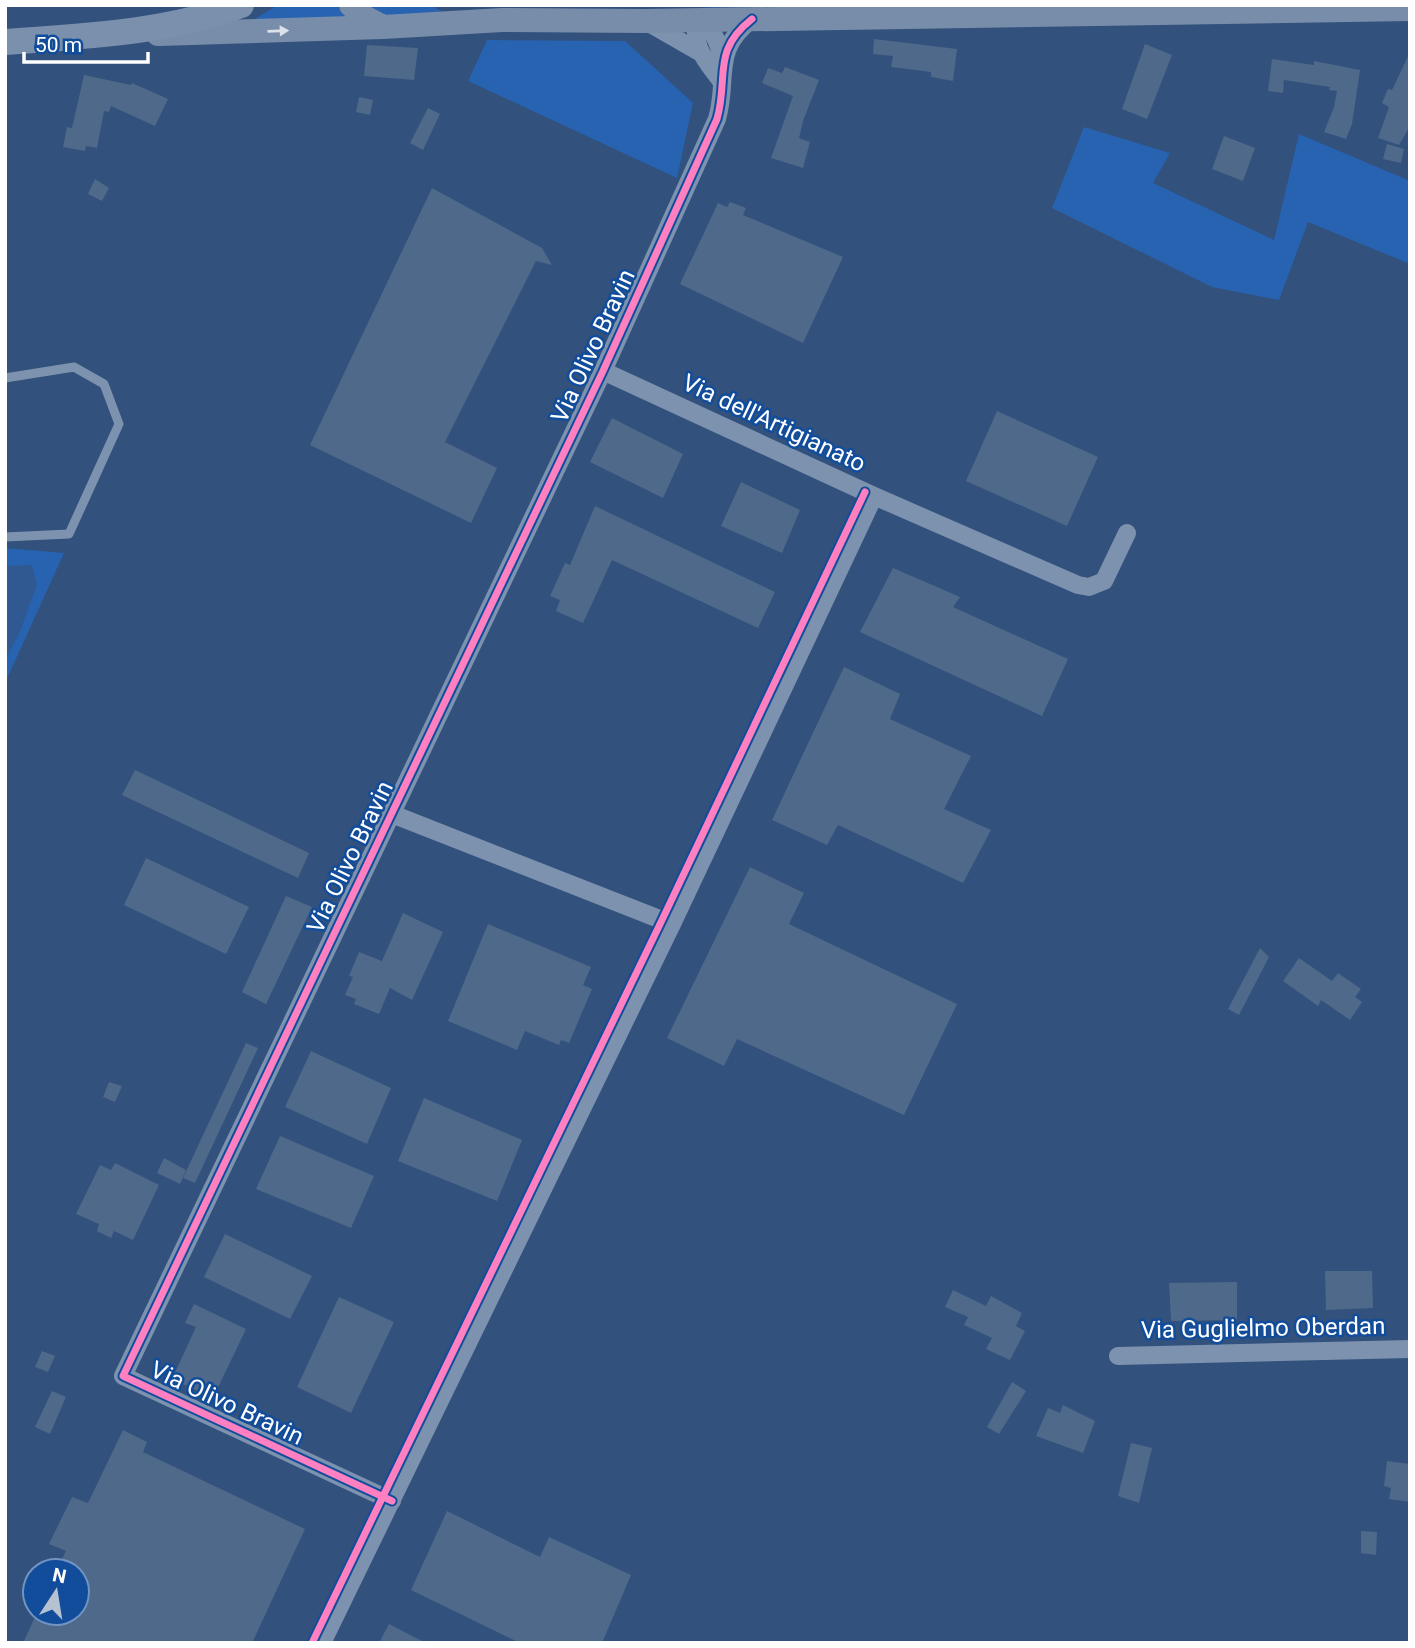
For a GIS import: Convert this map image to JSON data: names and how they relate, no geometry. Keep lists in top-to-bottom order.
{
  "streets": {
    "street": ["Via Olivo Bravin", "Via dell'Artigianato", "Via Guglielmo Oberdan"]
  },
  "crossings": [
    ["Via Olivo Bravin", "Via dell'Artigianato"]
  ],
  "scale_bar": "50 m",
  "north": "top"
}
